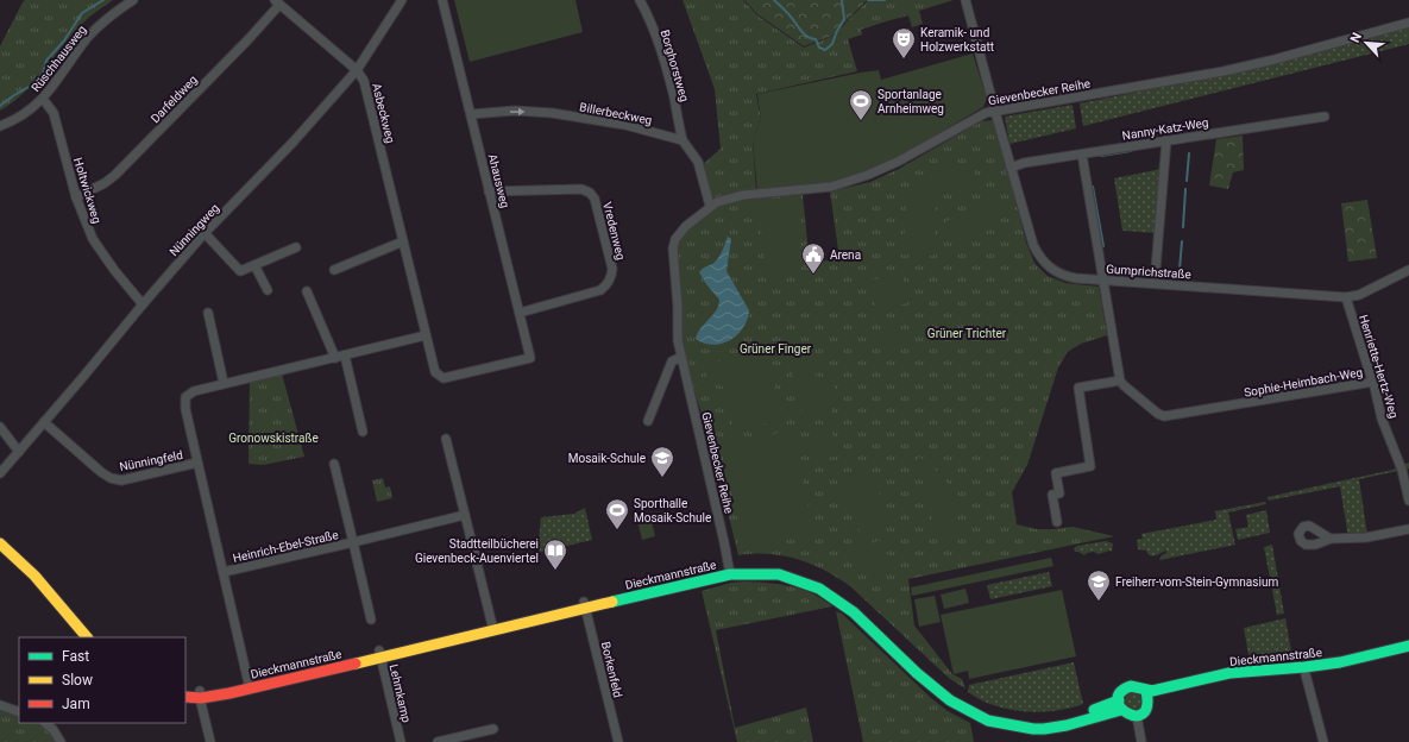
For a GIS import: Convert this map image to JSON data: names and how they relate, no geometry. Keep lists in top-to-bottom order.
{
  "streets": {
    "street": [
      "Rüschhausweg",
      "Borghorstweg",
      "Gievenbecker Reihe",
      "Darfeldweg",
      "Asbeckweg",
      "Billerbeckweg",
      "Nanny-Katz-Weg",
      "Ahausweg",
      "Holtwickweg",
      "Nünningweg",
      "Vredenweg",
      "Gumprichstraße",
      "Henriette-Hertz-Weg",
      "Sophie-Heimbach-Weg",
      "Nünningfeld",
      "Heinrich-Ebel-Straße",
      "Dieckmannstraße",
      "Borkenfeld",
      "Lehmkamp"
    ]
  },
  "crossings": [
    ["Rüschhausweg", "Holtwickweg"],
    ["Borghorstweg", "Billerbeckweg"],
    ["Gievenbecker Reihe", "Gumprichstraße"],
    ["Gievenbecker Reihe", "Dieckmannstraße"],
    ["Darfeldweg", "Asbeckweg"],
    ["Darfeldweg", "Holtwickweg"],
    ["Asbeckweg", "Ahausweg"],
    ["Asbeckweg", "Nünningweg"],
    ["Billerbeckweg", "Ahausweg"],
    ["Nanny-Katz-Weg", "Gumprichstraße"],
    ["Ahausweg", "Vredenweg"],
    ["Holtwickweg", "Nünningweg"],
    ["Nünningweg", "Nünningfeld"],
    ["Gumprichstraße", "Henriette-Hertz-Weg"],
    ["Henriette-Hertz-Weg", "Sophie-Heimbach-Weg"],
    ["Dieckmannstraße", "Borkenfeld"],
    ["Dieckmannstraße", "Lehmkamp"]
  ],
  "one_way": ["Billerbeckweg"],
  "parks": ["Grüner Trichter", "Grüner Finger", "Gronowskistraße"],
  "places": {
    "theatre": ["Keramik- und Holzwerkstatt"],
    "sports": ["Sportanlage Arnheimweg", "Sporthalle Mosaik-Schule"],
    "public building": ["Arena"],
    "school or university": ["Mosaik-Schule", "Freiherr-vom-Stein-Gymnasium"],
    "library": ["Stadtteilbücherei Gievenbeck-Auenviertel"]
  },
  "legend": ["Fast", "Slow", "Jam"],
  "north": "top left"
}
